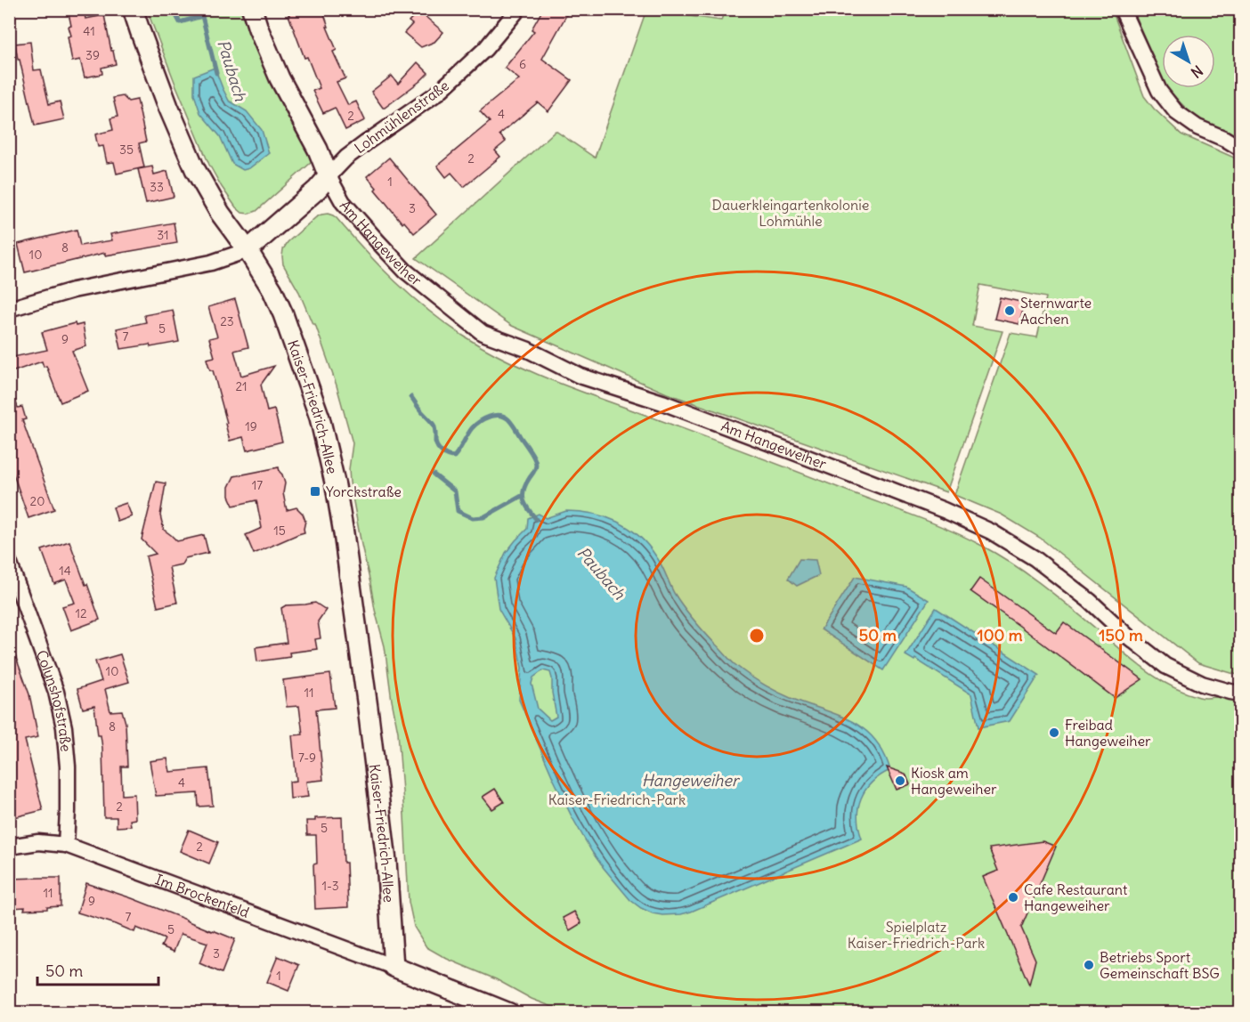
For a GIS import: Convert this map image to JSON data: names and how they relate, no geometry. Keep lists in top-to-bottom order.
{
  "streets": {
    "street": [
      "Lohmühlenstraße",
      "Am Hangeweiher",
      "Kaiser-Friedrich-Allee",
      "Colynshofstraße",
      "Im Brockenfeld"
    ]
  },
  "crossings": [
    ["Lohmühlenstraße", "Am Hangeweiher"],
    ["Kaiser-Friedrich-Allee", "Im Brockenfeld"],
    ["Colynshofstraße", "Im Brockenfeld"]
  ],
  "water": ["Paubach", "Hangeweiher"],
  "parks": ["Dauerkleingartenkolonie Lohmühle", "Kaiser-Friedrich-Park", "Spielplatz Kaiser-Friedrich-Park"],
  "places": {
    "other": [
      "Sternwarte Aachen",
      "Freibad Hangeweiher",
      "Kiosk am Hangeweiher",
      "Cafe Restaurant Hangeweiher",
      "Betriebs Sport Gemeinschaft BSG"
    ],
    "transit": ["Yorckstraße"]
  },
  "house_numbers": [
    "41",
    "39",
    "6",
    "4",
    "2",
    "35",
    "2",
    "1",
    "33",
    "3",
    "31",
    "8",
    "10",
    "23",
    "5",
    "7",
    "9",
    "21",
    "19",
    "17",
    "20",
    "15",
    "14",
    "12",
    "10",
    "11",
    "8",
    "7-9",
    "4",
    "2",
    "5",
    "2",
    "1-3",
    "11",
    "9",
    "7",
    "5",
    "3",
    "1"
  ],
  "scale_bar": "50 m",
  "north": "bottom right",
  "rings": ["50 m", "100 m", "150 m"]
}
